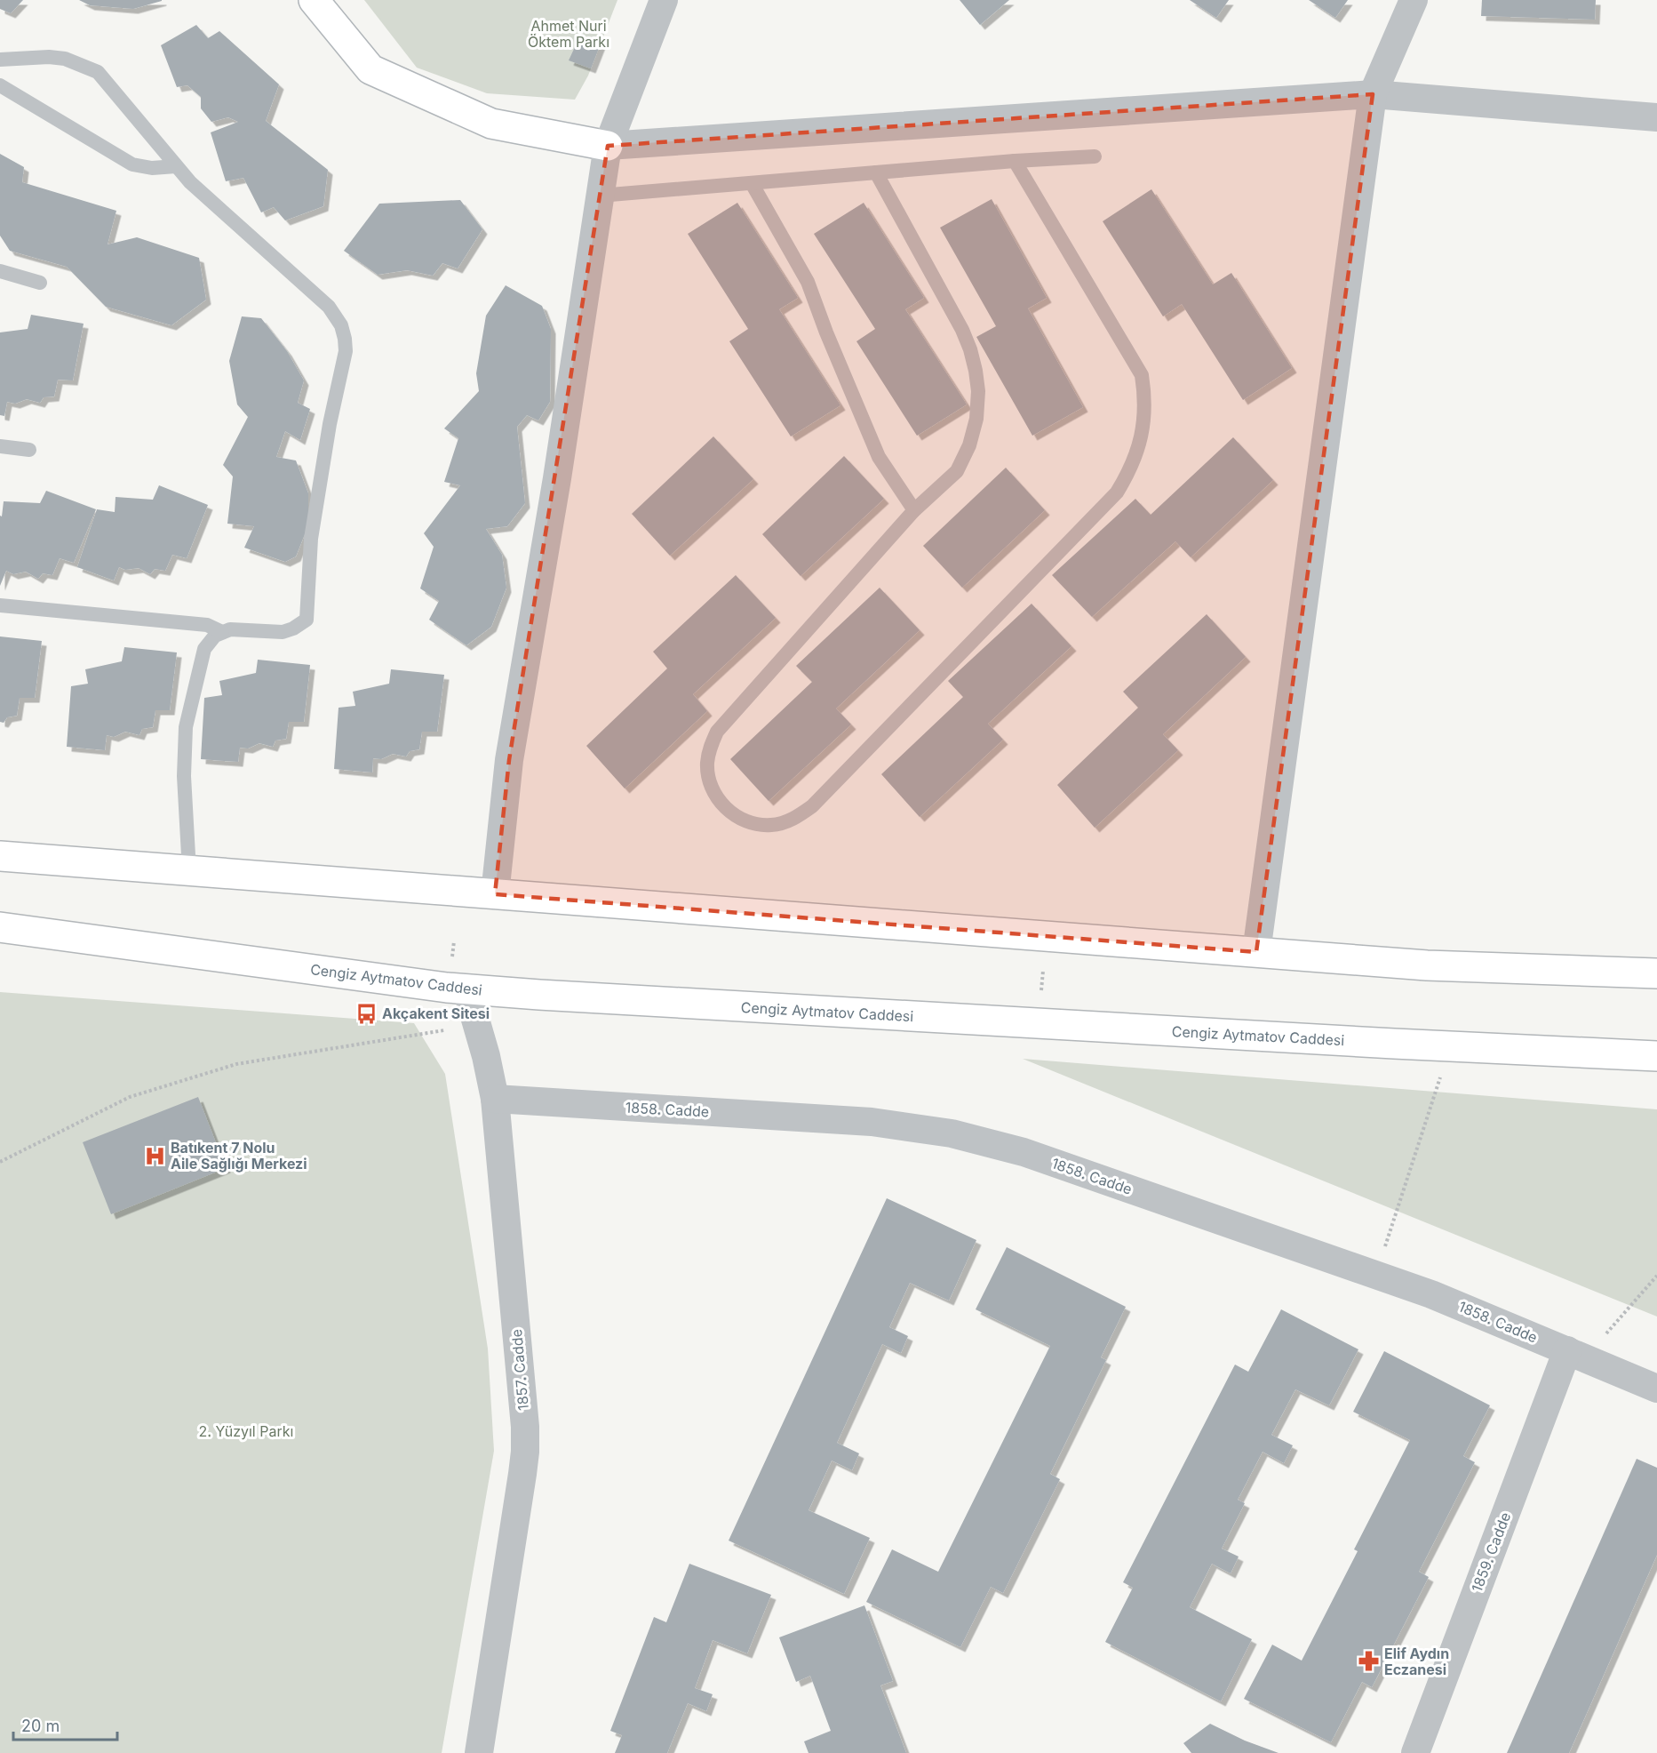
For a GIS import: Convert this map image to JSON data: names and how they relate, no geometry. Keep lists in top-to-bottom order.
{
  "streets": {
    "main road": ["Cengiz Aytmatov Caddesi"],
    "street": ["1858. Cadde", "1857. Cadde", "1859. Cadde"]
  },
  "crossings": [
    ["Cengiz Aytmatov Caddesi", "1857. Cadde"],
    ["1858. Cadde", "1857. Cadde"],
    ["1858. Cadde", "1859. Cadde"]
  ],
  "parks": ["Ahmet Nuri Öktem Parkı", "2. Yüzyıl Parkı"],
  "places": {
    "bus stop": ["Akçakent Sitesi"],
    "hospital": ["Batıkent 7 Nolu Aile Sağlığı Merkezi"],
    "pharmacy": ["Elif Aydın Eczanesi"]
  },
  "scale_bar": "20 m"
}
